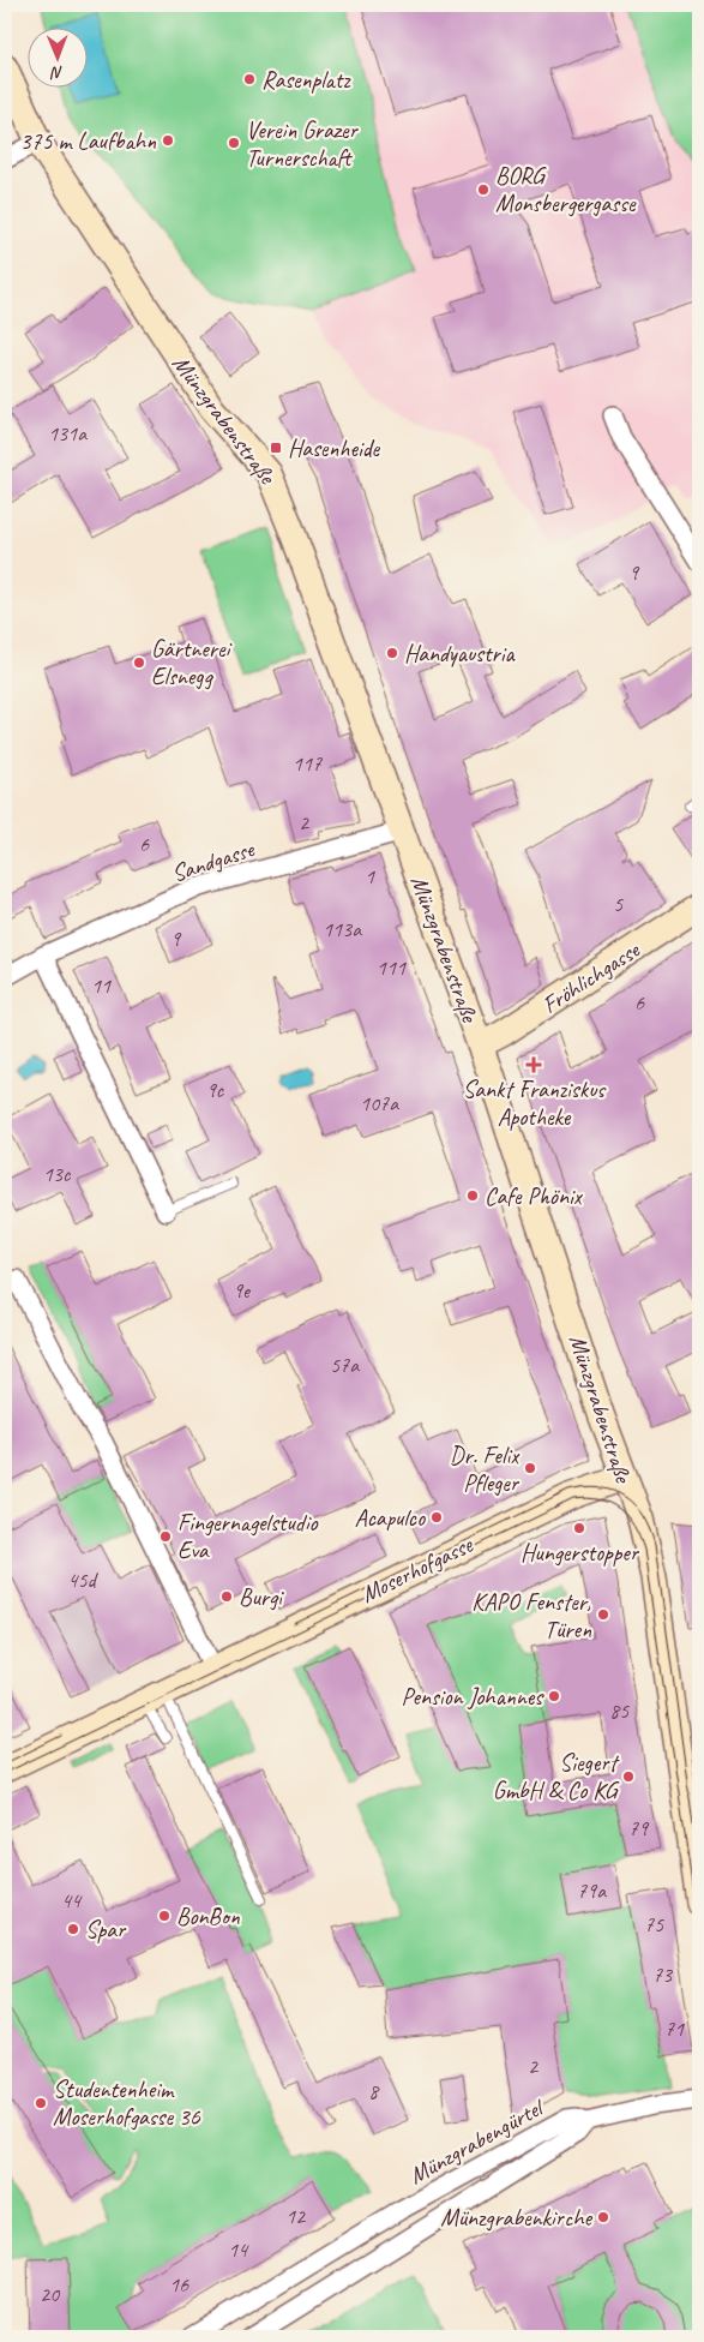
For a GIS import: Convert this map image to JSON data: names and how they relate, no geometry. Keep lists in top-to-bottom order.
{
  "streets": {
    "main road": ["Münzgrabenstraße", "Fröhlichgasse", "Moserhofgasse"],
    "street": ["Sandgasse", "Münzgrabengürtel"]
  },
  "crossings": [
    ["Münzgrabenstraße", "Sandgasse"],
    ["Münzgrabenstraße", "Fröhlichgasse"],
    ["Münzgrabenstraße", "Moserhofgasse"]
  ],
  "places": {
    "other": [
      "Rasenplatz",
      "375 m Laufbahn",
      "Verein Grazer Turnerschaft",
      "BORG Monsbergergasse",
      "Handyaustria",
      "Gärtnerei Elsnegg",
      "Cafe Phönix",
      "Dr. Felix Pfleger",
      "Acapulco",
      "Hungerstopper",
      "Fingernagelstudio Eva",
      "Burgi",
      "KAPO Fenster, Türen",
      "Pension Johannes",
      "Siegert GmbH & Co KG",
      "BonBon",
      "Spar",
      "Studentenheim Moserhofgasse 36",
      "Münzgrabenkirche"
    ],
    "transit": ["Hasenheide"],
    "health": ["Sankt Franziskus Apotheke"]
  },
  "house_numbers": [
    "131a",
    "9",
    "117",
    "2",
    "6",
    "1",
    "5",
    "113a",
    "9",
    "111",
    "11",
    "6",
    "9c",
    "107a",
    "13c",
    "9e",
    "57a",
    "45d",
    "85",
    "79",
    "79a",
    "44",
    "75",
    "73",
    "71",
    "2",
    "8",
    "12",
    "14",
    "16",
    "20"
  ],
  "north": "bottom"
}
